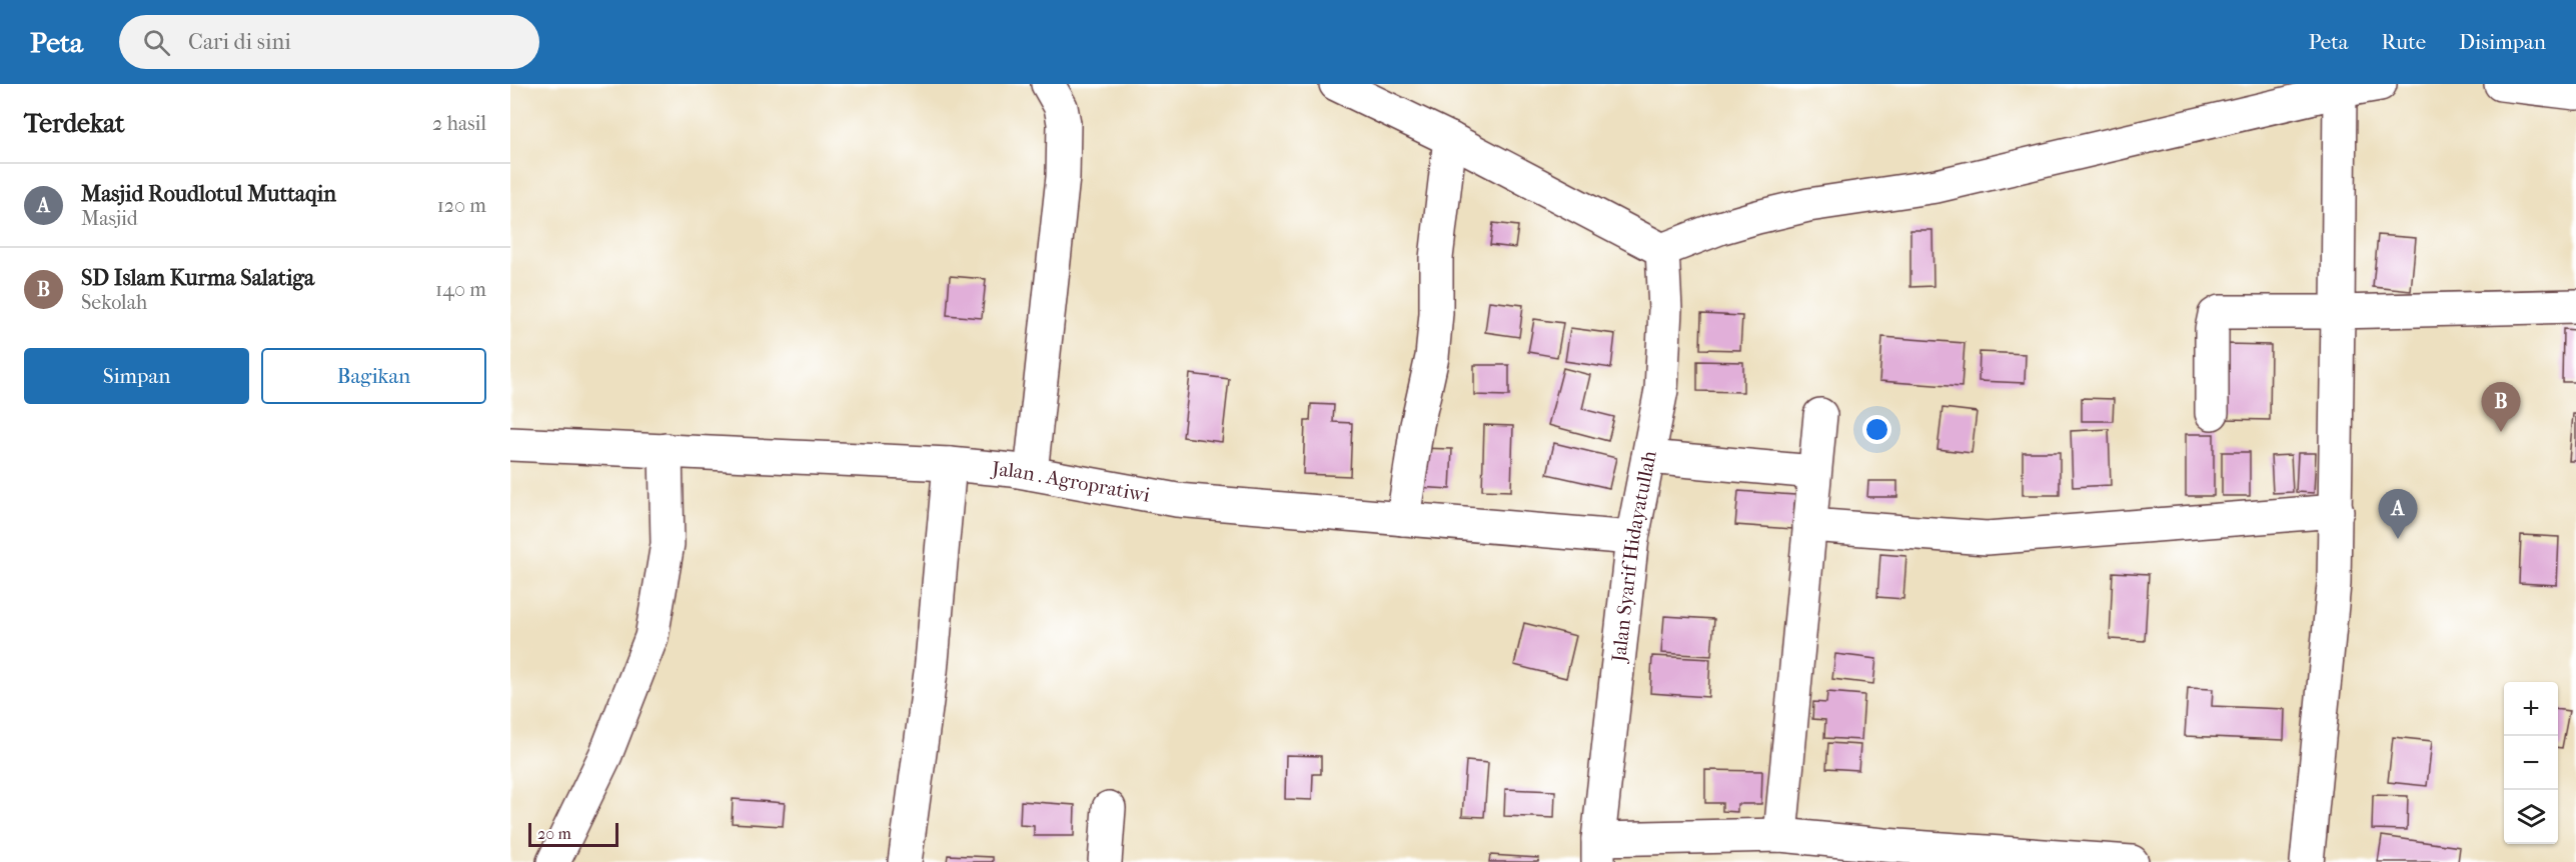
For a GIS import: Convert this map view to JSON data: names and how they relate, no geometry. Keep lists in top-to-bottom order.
{
  "streets": {
    "street": ["Jalan . Agropratiwi", "Jalan Syarif Hidayatullah"]
  },
  "crossings": [
    ["Jalan . Agropratiwi", "Jalan Syarif Hidayatullah"]
  ],
  "scale_bar": "20 m",
  "page": {
    "header": "Peta",
    "search": "Cari di sini",
    "nav": ["Peta", "Rute", "Disimpan"],
    "heading": ["Terdekat", "2 hasil"],
    "list": [
      {
        "mark": "A",
        "name": "Masjid Roudlotul Muttaqin",
        "note": "Masjid",
        "value": "120 m"
      },
      {
        "mark": "B",
        "name": "SD Islam Kurma Salatiga",
        "note": "Sekolah",
        "value": "140 m"
      }
    ],
    "buttons": ["Simpan", "Bagikan"],
    "pins": ["B", "A"],
    "map_buttons": ["+", "−"],
    "scale": "20 m"
  }
}
